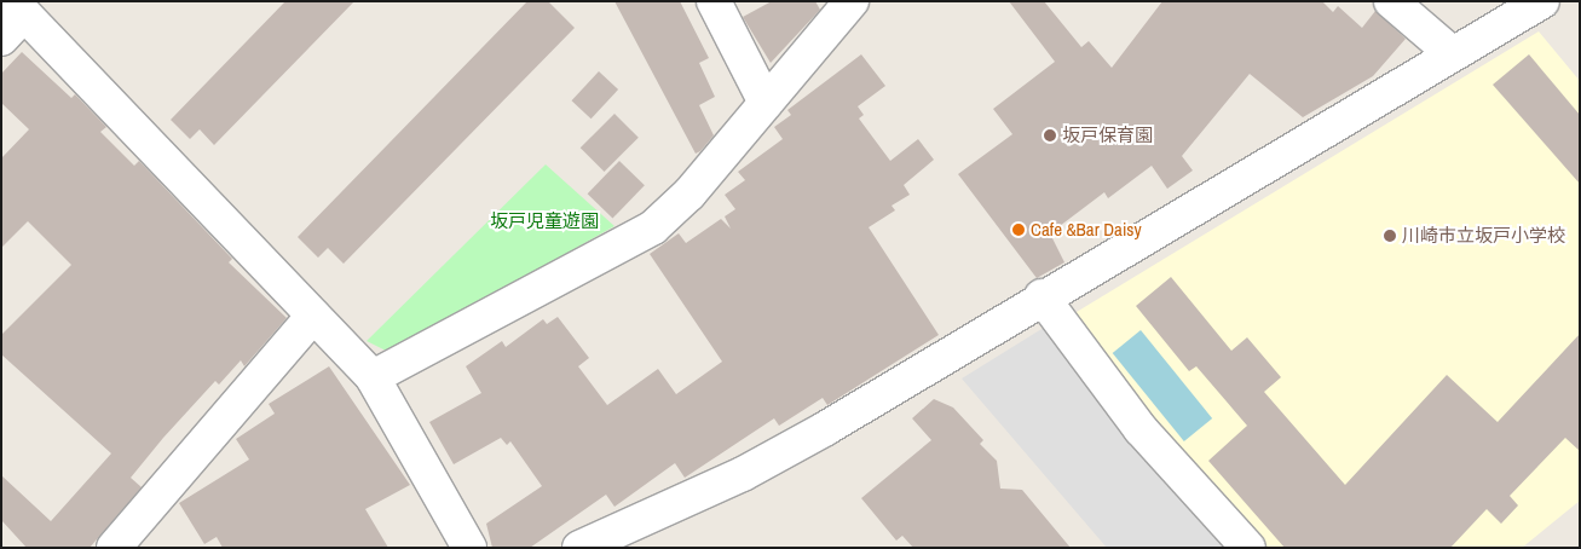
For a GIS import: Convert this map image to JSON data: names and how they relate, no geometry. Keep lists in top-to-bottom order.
{
  "parks": ["坂戸児童遊園"],
  "places": ["坂戸保育園", "Cafe &Bar Daisy", "川崎市立坂戸小学校"]
}
